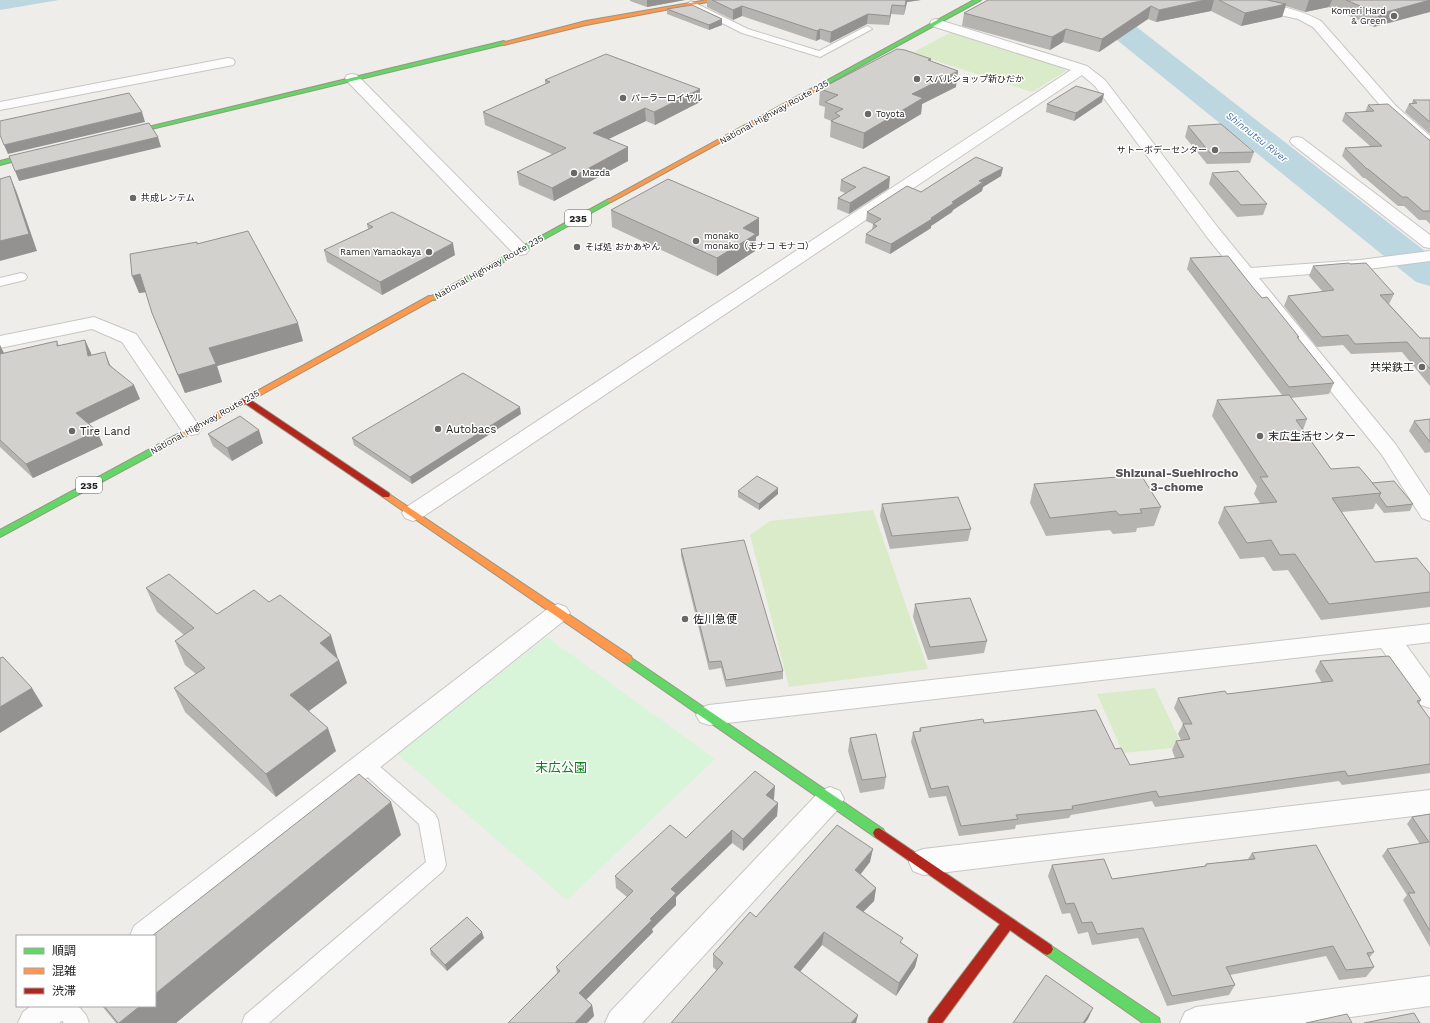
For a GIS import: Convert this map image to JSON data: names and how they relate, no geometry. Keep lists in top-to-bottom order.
{
  "streets": {
    "main road": ["National Highway Route 235", "235"]
  },
  "districts": ["Shizunai-Suehirocho 3-chome"],
  "water": ["Shinnutsu River"],
  "parks": ["末広公園"],
  "places": [
    "Komeri Hard & Green",
    "スバルショップ新ひだか",
    "パーラーロイヤル",
    "Toyota",
    "サトーボデーセンター",
    "Mazda",
    "共成レンテム",
    "monako monako（モナコ モナコ）",
    "そば処 おかあやん",
    "Ramen Yamaokaya",
    "共栄鉄工",
    "Autobacs",
    "Tire Land",
    "末広生活センター",
    "佐川急便"
  ],
  "legend": ["順調", "混雑", "渋滞"]
}
